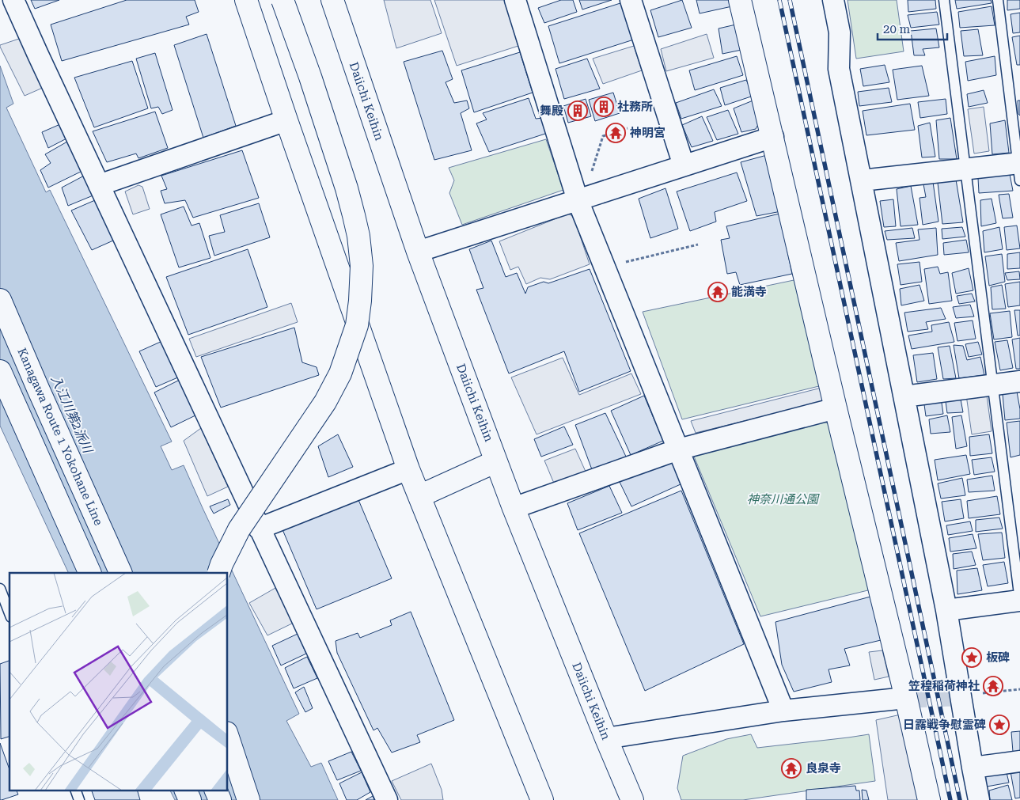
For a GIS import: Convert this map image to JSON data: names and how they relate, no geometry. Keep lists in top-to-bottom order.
{
  "streets": {
    "main road": ["Daiichi Keihin", "Kanagawa Route 1 Yokohane Line"]
  },
  "water": ["入江川第2派川"],
  "parks": ["神奈川通公園"],
  "places": {
    "building": ["社務所", "舞殿"],
    "temple": [
      "神明宮",
      "能満寺",
      "笠䅣稲荷神社",
      "良泉寺"
    ],
    "place": ["板碑", "日露戦争慰霊碑"]
  },
  "scale_bar": "20 m"
}
